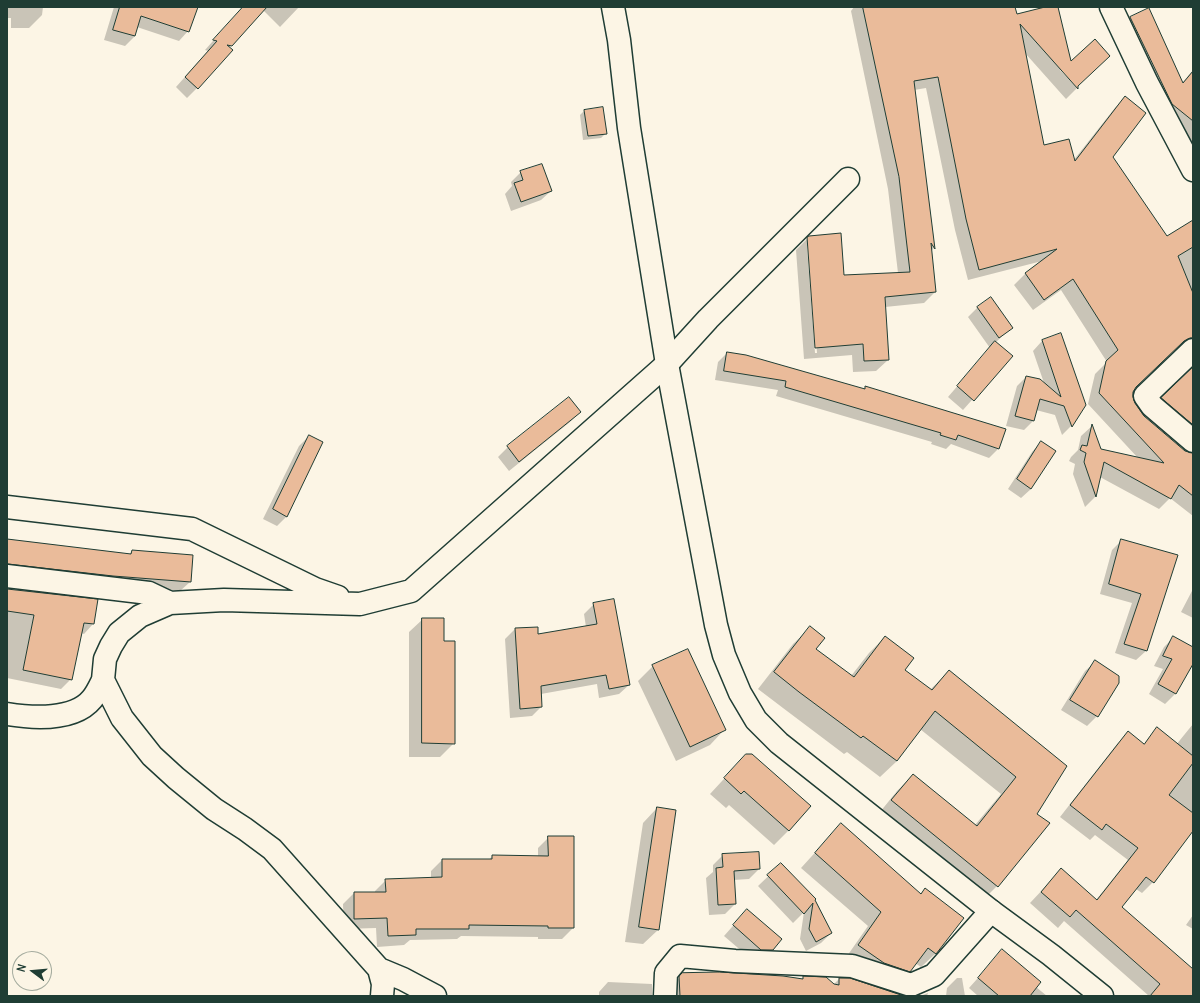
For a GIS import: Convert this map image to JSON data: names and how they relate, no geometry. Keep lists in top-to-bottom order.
{
  "north": "left"
}
